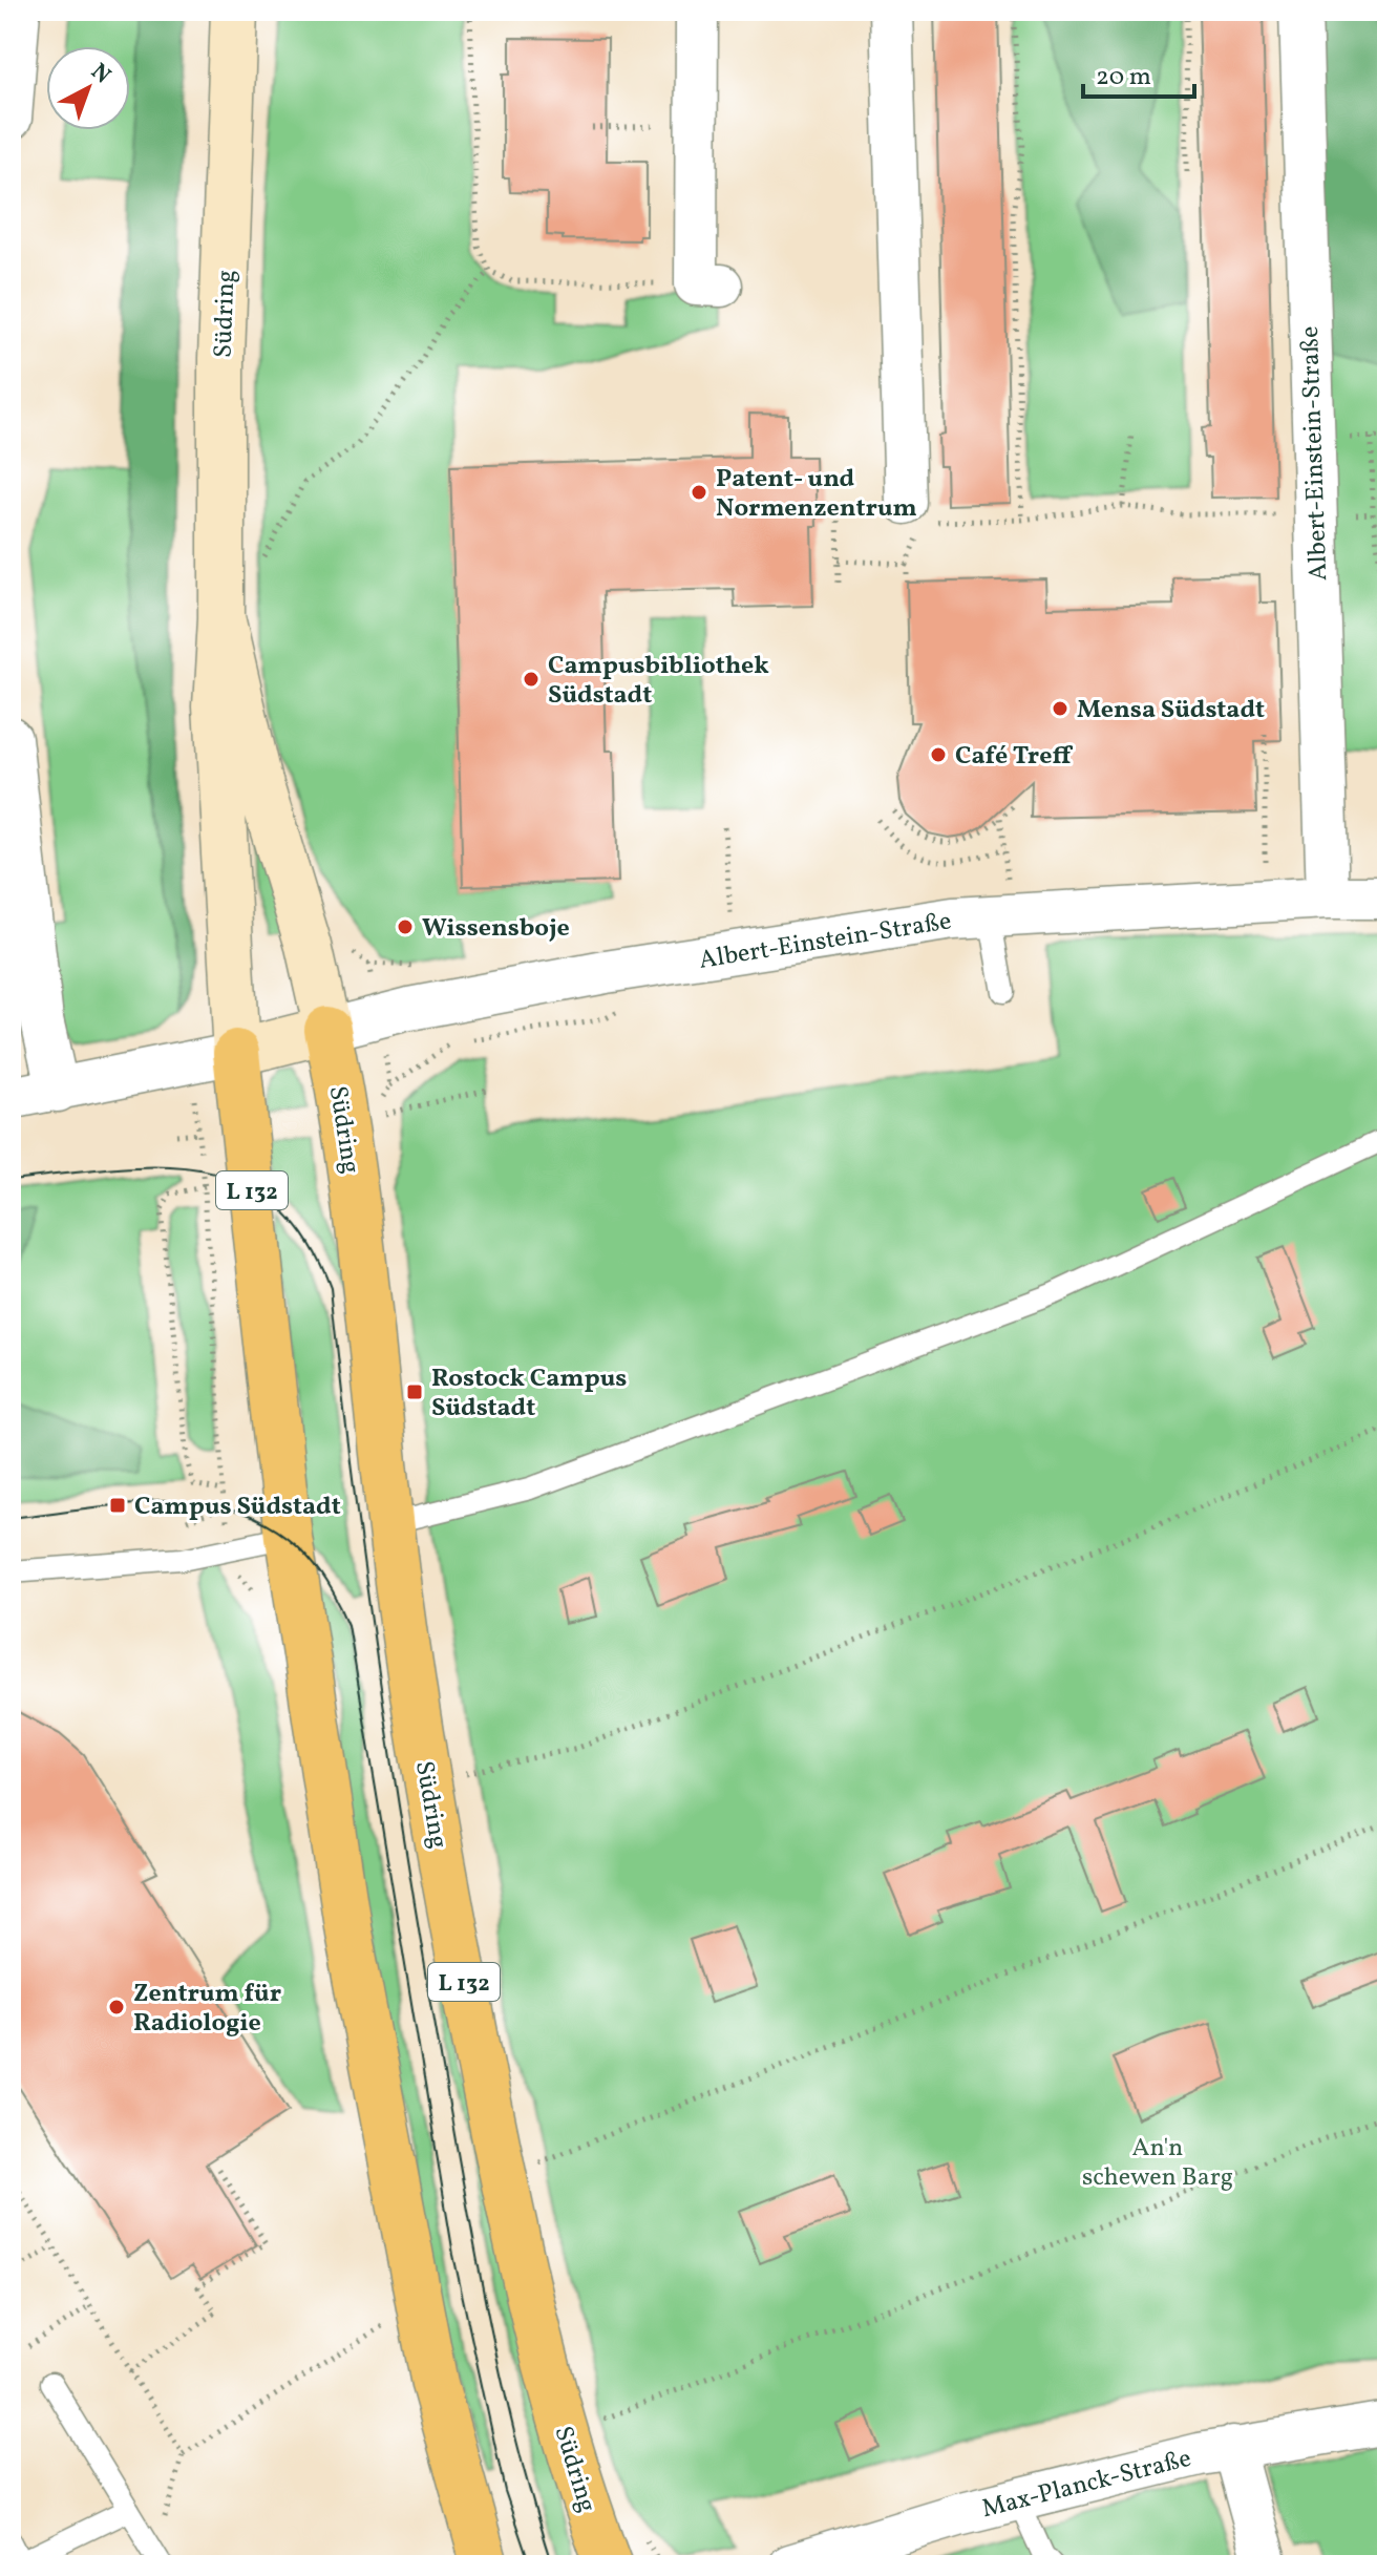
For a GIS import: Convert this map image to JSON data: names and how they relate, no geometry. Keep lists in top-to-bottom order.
{
  "streets": {
    "main road": ["Südring", "L 132"],
    "street": ["Albert-Einstein-Straße", "Max-Planck-Straße"]
  },
  "crossings": [
    ["Südring", "Albert-Einstein-Straße"]
  ],
  "parks": ["An'n schewen Barg"],
  "places": {
    "other": [
      "Patent- und Normenzentrum",
      "Campusbibliothek Südstadt",
      "Mensa Südstadt",
      "Café Treff",
      "Wissensboje",
      "Zentrum für Radiologie"
    ],
    "transit": ["Rostock Campus Südstadt", "Campus Südstadt"]
  },
  "scale_bar": "20 m",
  "north": "top right"
}
